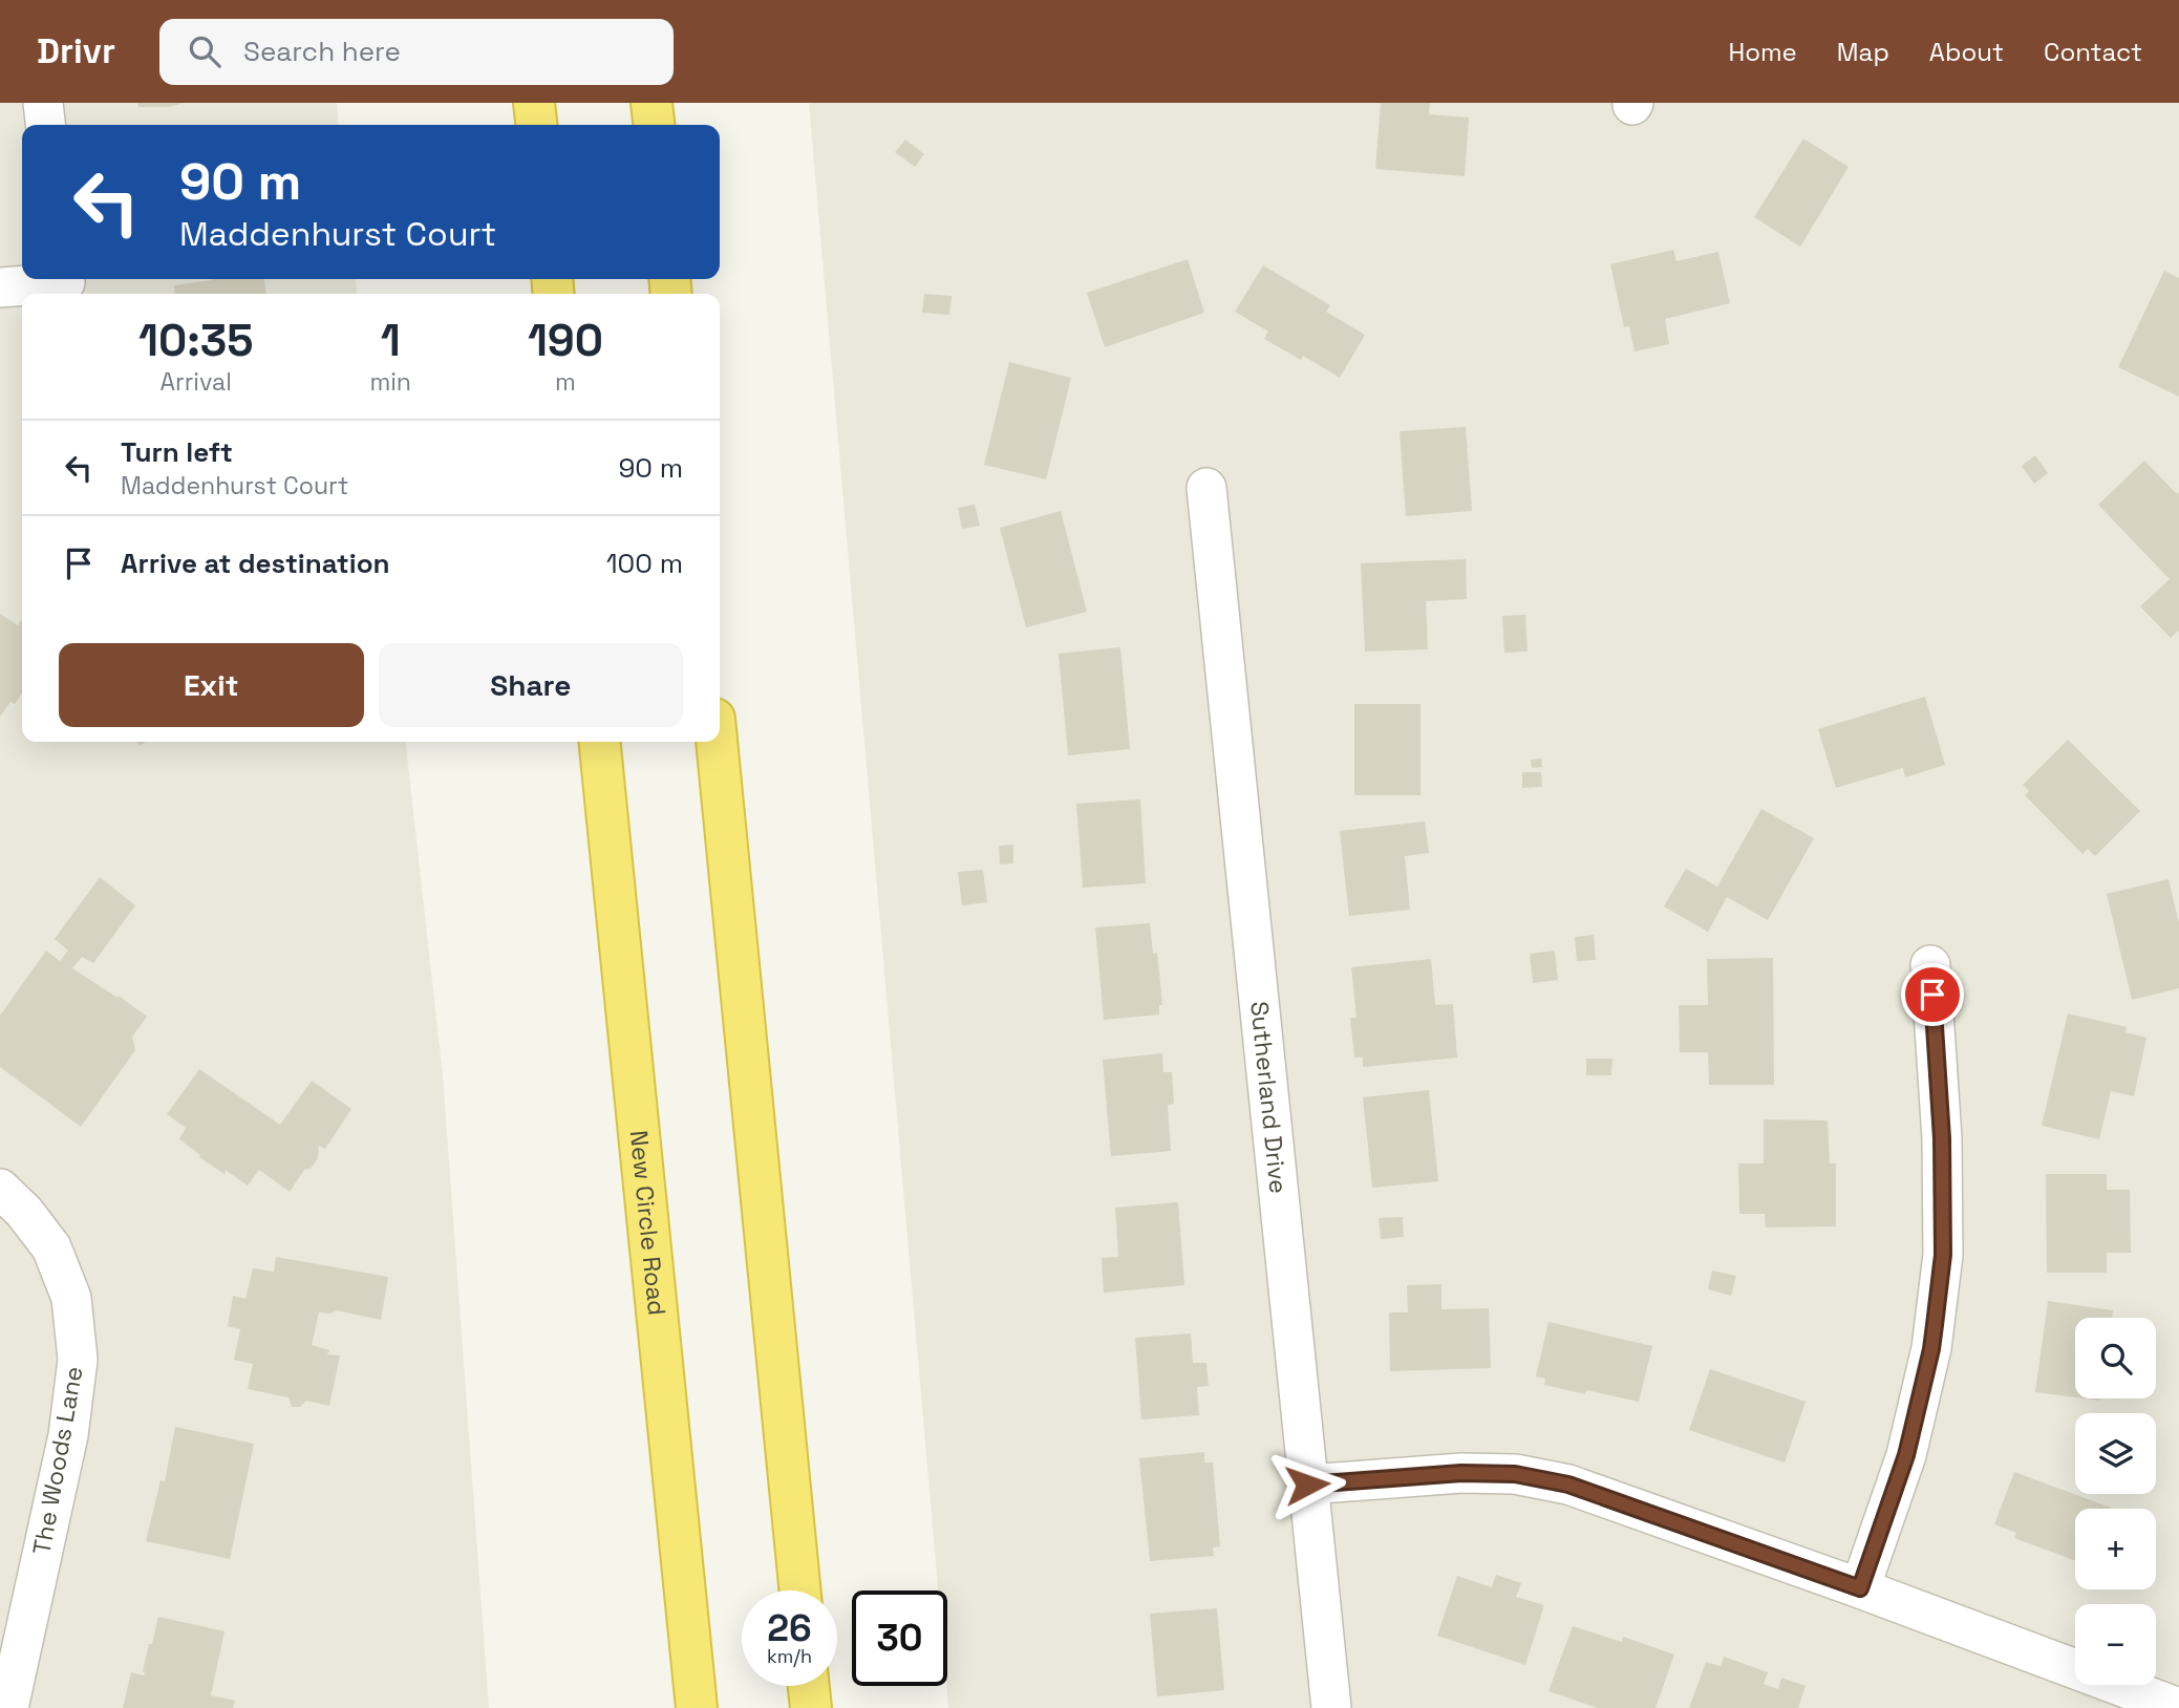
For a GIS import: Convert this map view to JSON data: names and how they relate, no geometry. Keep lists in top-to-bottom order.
{
  "streets": {
    "highway": ["New Circle Road"],
    "street": ["Sutherland Drive", "The Woods Lane"]
  },
  "page": {
    "header": "Drivr",
    "search": "Search here",
    "nav": [
      "Home",
      "Map",
      "About",
      "Contact"
    ],
    "turn": ["90 m", "Maddenhurst Court"],
    "eta": [
      "10:35",
      "Arrival",
      "1",
      "min",
      "190",
      "m"
    ],
    "list": [
      {
        "name": "Turn left",
        "note": "Maddenhurst Court",
        "value": "90 m"
      },
      {
        "name": "Arrive at destination",
        "value": "100 m"
      }
    ],
    "buttons": ["Exit", "Share"],
    "map_buttons": ["+", "−"],
    "speed": "26 km/h",
    "limit": "30"
  }
}
